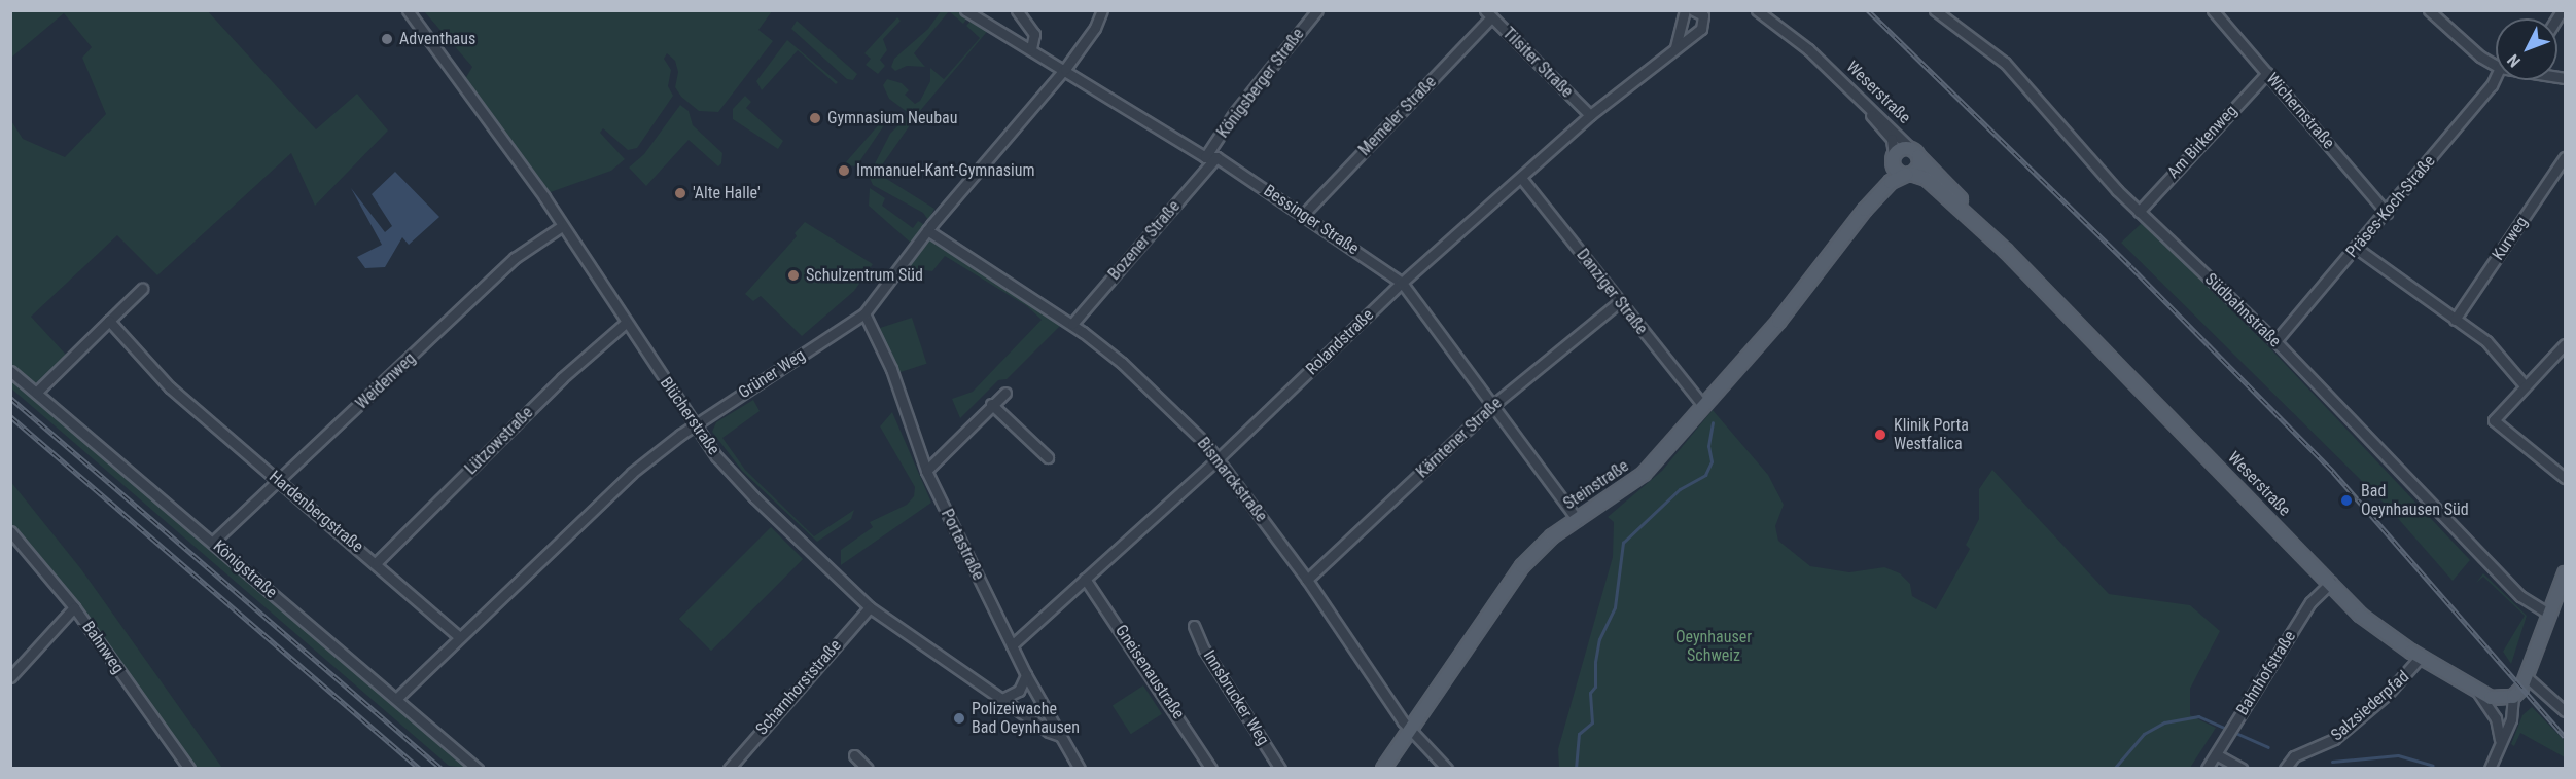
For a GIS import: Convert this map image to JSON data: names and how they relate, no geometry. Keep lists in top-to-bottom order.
{
  "streets": {
    "main road": ["Weserstraße", "Steinstraße"],
    "street": [
      "Tilsiter Straße",
      "Königsberger Straße",
      "Wichernstraße",
      "Memeler Straße",
      "Am Birkenweg",
      "Präses-Koch-Straße",
      "Bessinger Straße",
      "Kurweg",
      "Bozener Straße",
      "Danziger Straße",
      "Südbahnstraße",
      "Rolandstraße",
      "Grüner Weg",
      "Weidenweg",
      "Blücherstraße",
      "Kärntener Straße",
      "Lützowstraße",
      "Bismarckstraße",
      "Hardenbergstraße",
      "Portastraße",
      "Königstraße",
      "Bahnweg",
      "Gneisenaustraße",
      "Bahnhofstraße",
      "Scharnhorststraße",
      "Innsbrucker Weg",
      "Salzsiederpfad"
    ]
  },
  "crossings": [
    ["Tilsiter Straße", "Memeler Straße"],
    ["Tilsiter Straße", "Rolandstraße"],
    ["Weserstraße", "Steinstraße"],
    ["Weserstraße", "Bahnhofstraße"],
    ["Weserstraße", "Salzsiederpfad"],
    ["Wichernstraße", "Am Birkenweg"],
    ["Wichernstraße", "Präses-Koch-Straße"],
    ["Memeler Straße", "Bessinger Straße"],
    ["Am Birkenweg", "Südbahnstraße"],
    ["Präses-Koch-Straße", "Südbahnstraße"],
    ["Bessinger Straße", "Bozener Straße"],
    ["Bessinger Straße", "Rolandstraße"],
    ["Bessinger Straße", "Kärntener Straße"],
    ["Bessinger Straße", "Steinstraße"],
    ["Bozener Straße", "Bismarckstraße"],
    ["Danziger Straße", "Rolandstraße"],
    ["Danziger Straße", "Kärntener Straße"],
    ["Danziger Straße", "Steinstraße"],
    ["Rolandstraße", "Bismarckstraße"],
    ["Rolandstraße", "Portastraße"],
    ["Rolandstraße", "Gneisenaustraße"],
    ["Grüner Weg", "Blücherstraße"],
    ["Grüner Weg", "Bismarckstraße"],
    ["Grüner Weg", "Hardenbergstraße"],
    ["Grüner Weg", "Portastraße"],
    ["Grüner Weg", "Königstraße"],
    ["Weidenweg", "Blücherstraße"],
    ["Weidenweg", "Hardenbergstraße"],
    ["Weidenweg", "Königstraße"],
    ["Blücherstraße", "Lützowstraße"],
    ["Blücherstraße", "Portastraße"],
    ["Blücherstraße", "Scharnhorststraße"],
    ["Kärntener Straße", "Bismarckstraße"],
    ["Lützowstraße", "Hardenbergstraße"],
    ["Bismarckstraße", "Steinstraße"]
  ],
  "parks": ["Oeynhauser Schweiz"],
  "places": [
    "Adventhaus",
    "Gymnasium Neubau",
    "Immanuel-Kant-Gymnasium",
    "'Alte Halle'",
    "Schulzentrum Süd",
    "Klinik Porta Westfalica",
    "Bad Oeynhausen Süd",
    "Polizeiwache Bad Oeynhausen"
  ],
  "north": "bottom left"
}
